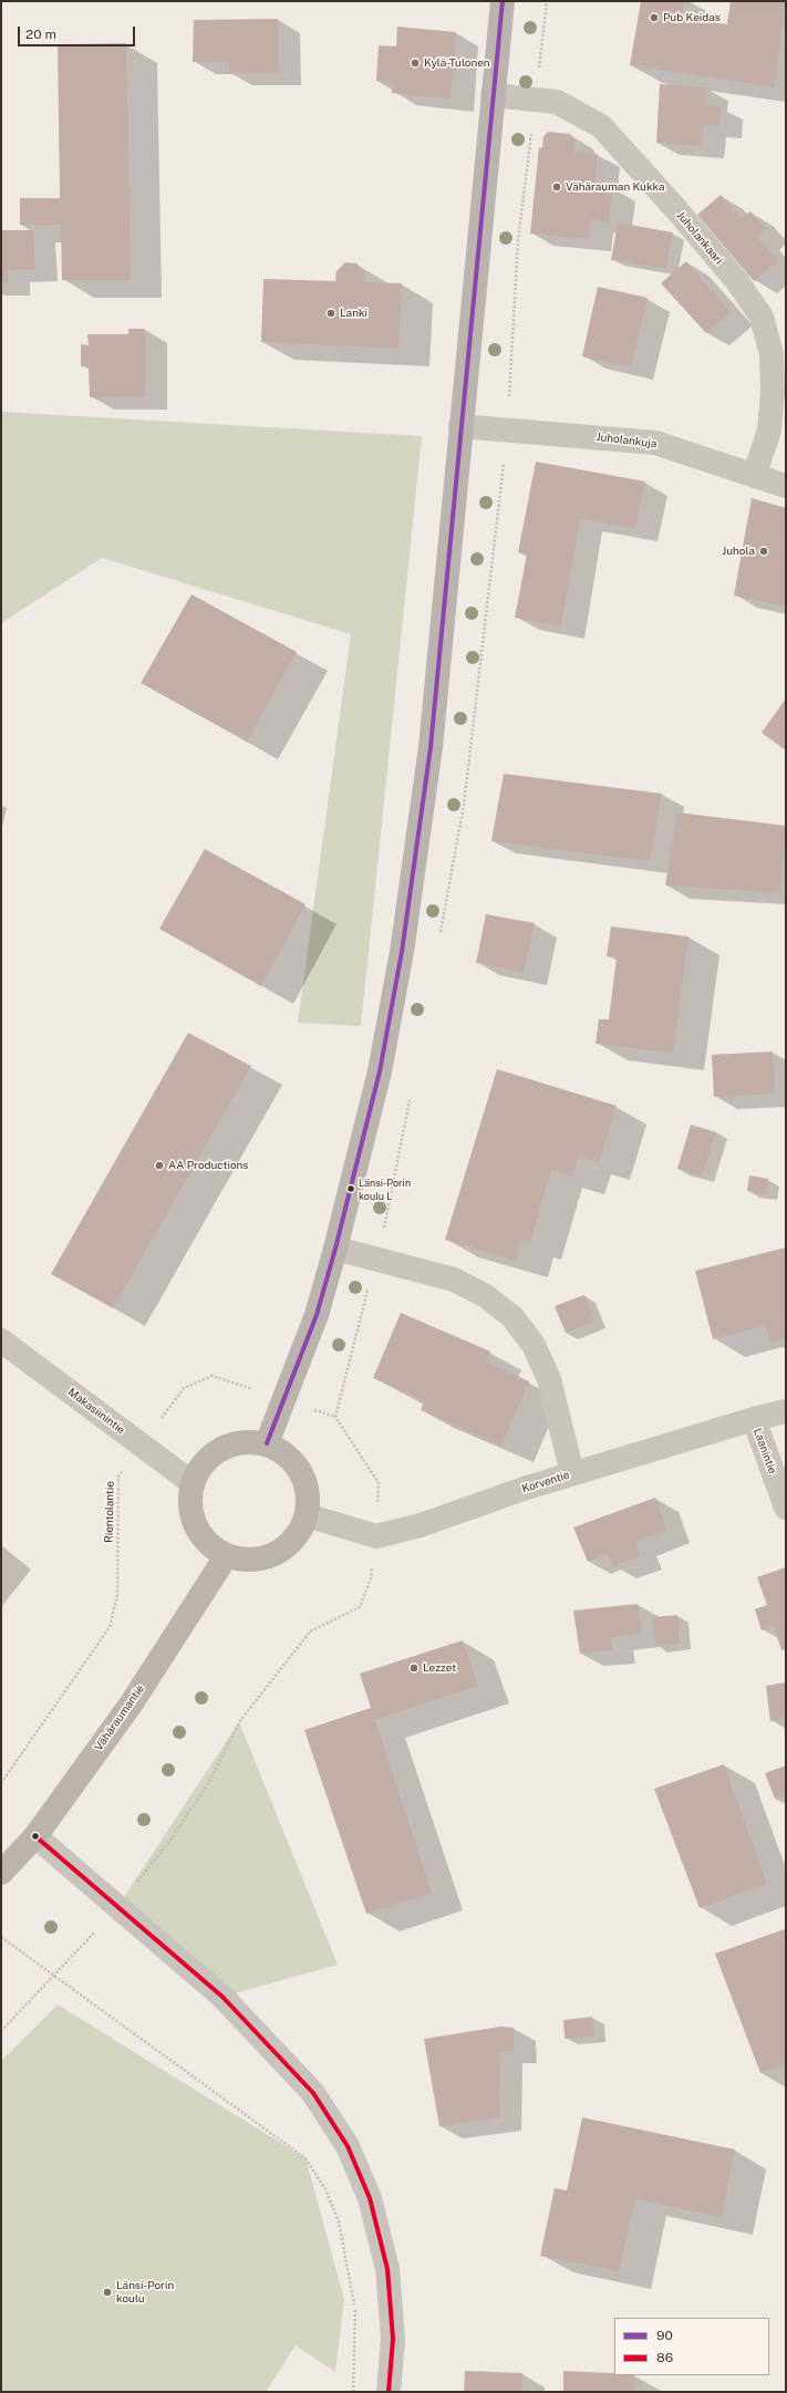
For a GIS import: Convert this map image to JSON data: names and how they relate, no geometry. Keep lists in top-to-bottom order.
{
  "streets": {
    "main road": ["Vähäraumantie"],
    "street": [
      "Juholankaari",
      "Juholankuja",
      "Makasiinintie",
      "Laanintie",
      "Korventie"
    ],
    "path": ["Rientolantie"]
  },
  "crossings": [
    ["Juholankaari", "Juholankuja"],
    ["Makasiinintie", "Korventie"],
    ["Makasiinintie", "Rientolantie"],
    ["Makasiinintie", "Vähäraumantie"],
    ["Laanintie", "Korventie"],
    ["Korventie", "Vähäraumantie"]
  ],
  "places": [
    "Pub Keidas",
    "Kylä-Tulonen",
    "Vähärauman Kukka",
    "Lanki",
    "Juhola",
    "AA Productions",
    "Länsi-Porin koulu L",
    "Lezzet",
    "Länsi-Porin koulu"
  ],
  "lines": ["transit line 90", "transit line 86"],
  "legend": ["90", "86"],
  "scale_bar": "20 m"
}
